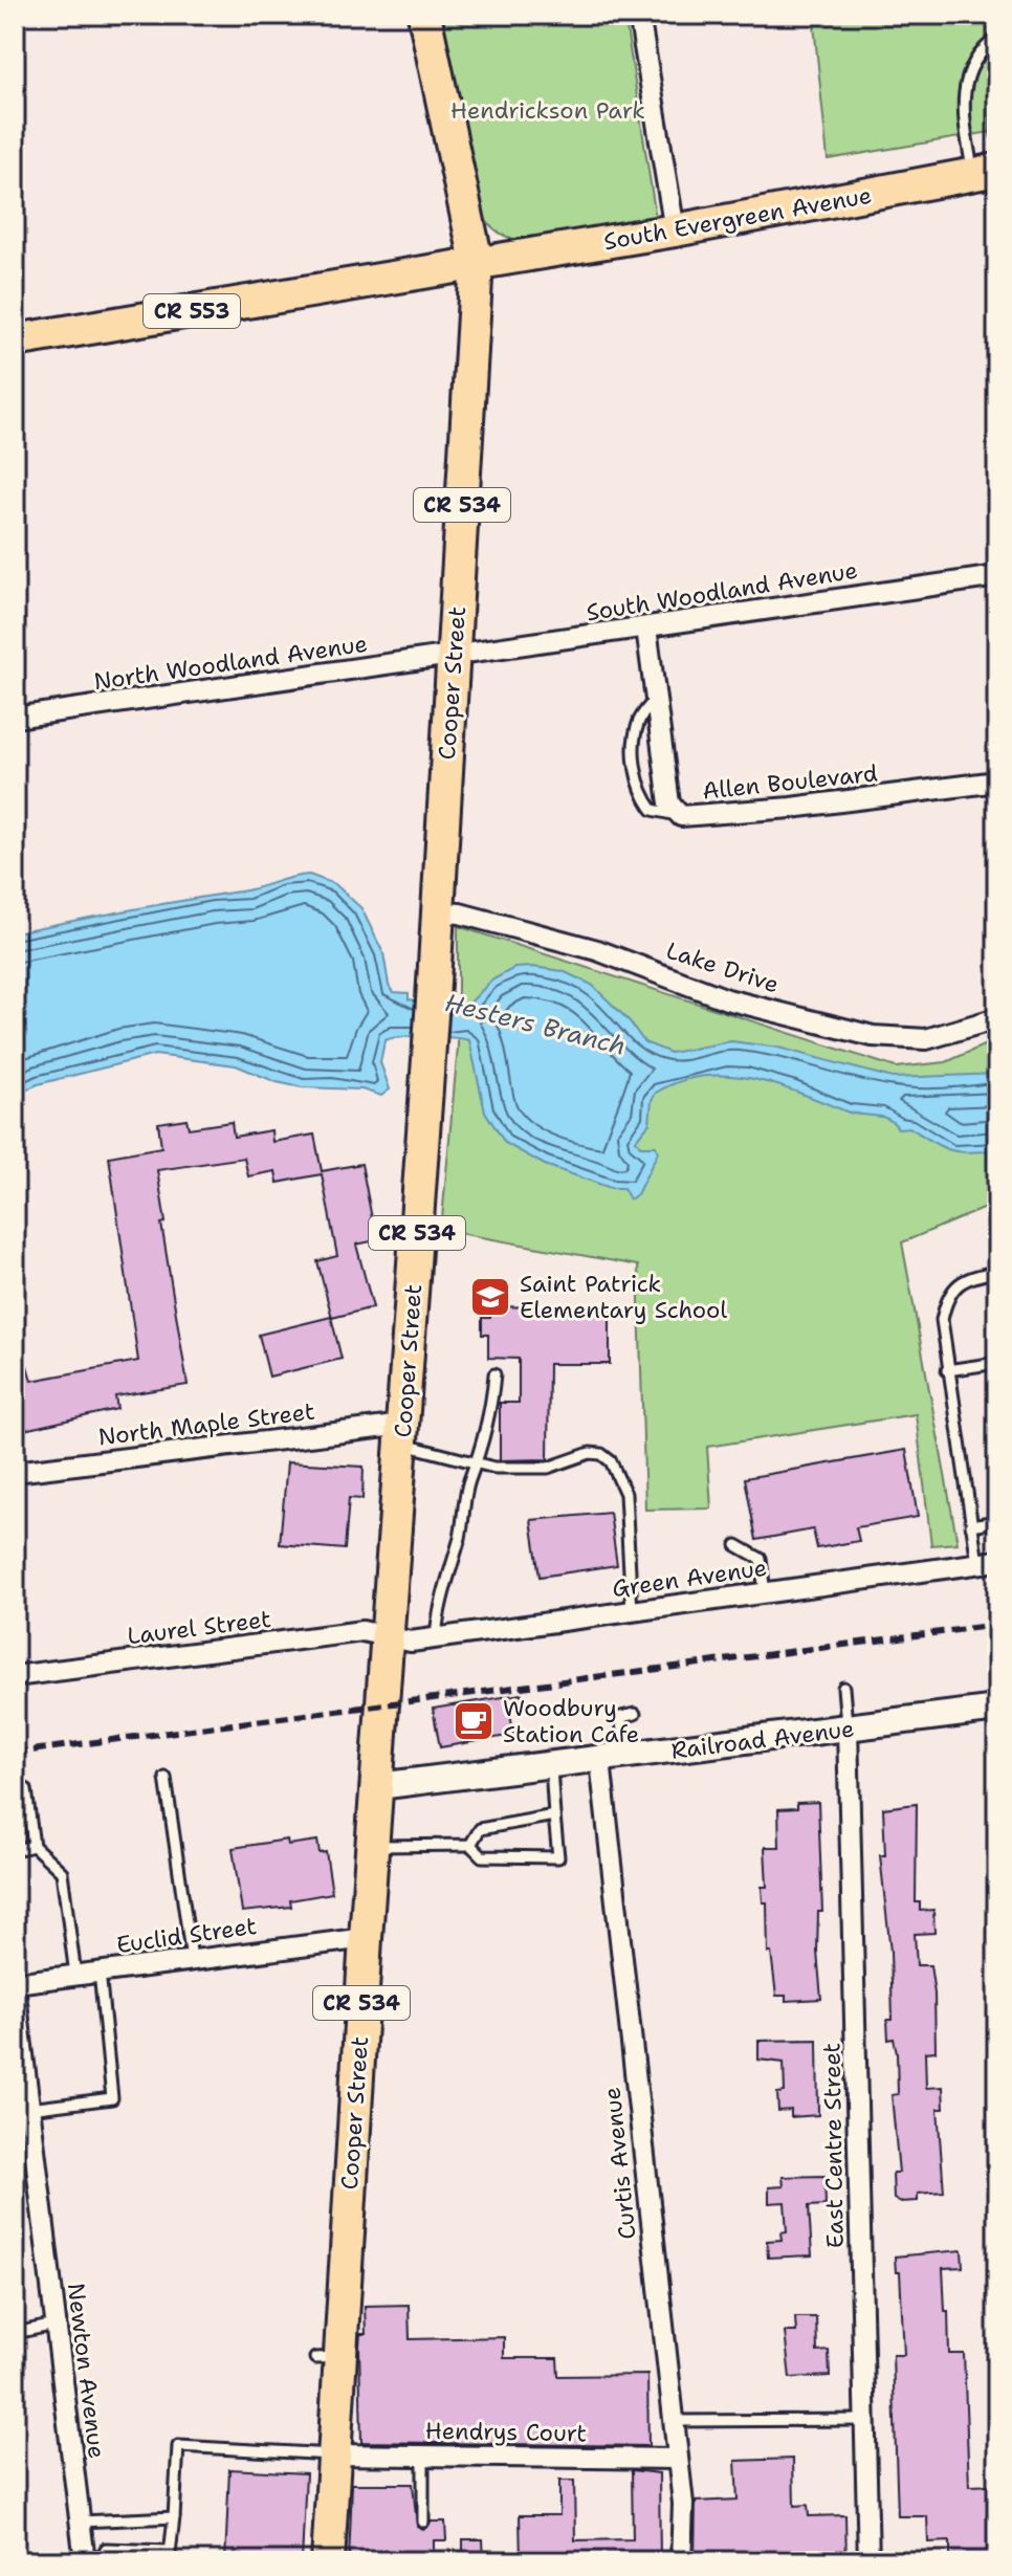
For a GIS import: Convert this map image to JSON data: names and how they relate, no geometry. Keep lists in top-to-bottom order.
{
  "streets": {
    "main road": [
      "South Evergreen Avenue",
      "CR 553",
      "CR 534",
      "Cooper Street"
    ],
    "street": [
      "South Woodland Avenue",
      "North Woodland Avenue",
      "Allen Boulevard",
      "Lake Drive",
      "North Maple Street",
      "Green Avenue",
      "Laurel Street",
      "Railroad Avenue",
      "Euclid Street",
      "East Centre Street",
      "Curtis Avenue",
      "Newton Avenue",
      "Hendrys Court"
    ]
  },
  "crossings": [
    ["South Evergreen Avenue", "CR 553"],
    ["South Evergreen Avenue", "Cooper Street"],
    ["CR 553", "Cooper Street"],
    ["South Woodland Avenue", "North Woodland Avenue"],
    ["South Woodland Avenue", "Cooper Street"],
    ["South Woodland Avenue", "Allen Boulevard"],
    ["North Woodland Avenue", "Cooper Street"],
    ["Cooper Street", "Lake Drive"],
    ["Cooper Street", "North Maple Street"],
    ["Cooper Street", "Green Avenue"],
    ["Cooper Street", "Laurel Street"],
    ["Cooper Street", "Railroad Avenue"],
    ["Cooper Street", "Euclid Street"],
    ["Cooper Street", "Hendrys Court"],
    ["Green Avenue", "Laurel Street"],
    ["Railroad Avenue", "East Centre Street"],
    ["Railroad Avenue", "Curtis Avenue"],
    ["Euclid Street", "Newton Avenue"],
    ["Curtis Avenue", "Hendrys Court"]
  ],
  "water": ["Hesters Branch"],
  "parks": ["Hendrickson Park"],
  "places": {
    "school or university": ["Saint Patrick Elementary School"],
    "cafe": ["Woodbury Station Cafe"]
  }
}
